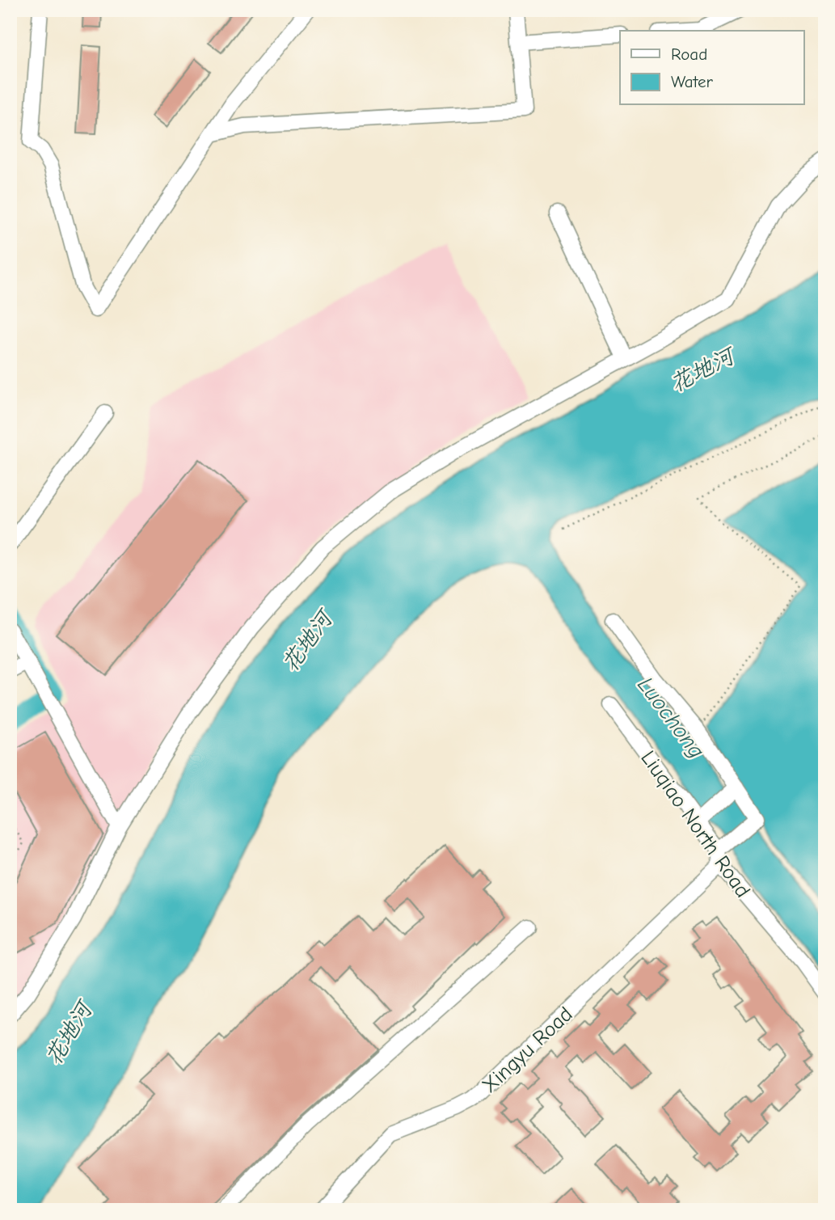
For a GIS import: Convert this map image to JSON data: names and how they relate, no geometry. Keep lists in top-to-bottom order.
{
  "streets": {
    "street": ["Liuqiao North Road", "Xingyu Road"]
  },
  "crossings": [
    ["Liuqiao North Road", "Xingyu Road"]
  ],
  "water": ["花地河", "Luochong"],
  "legend": ["Road", "Water"]
}
